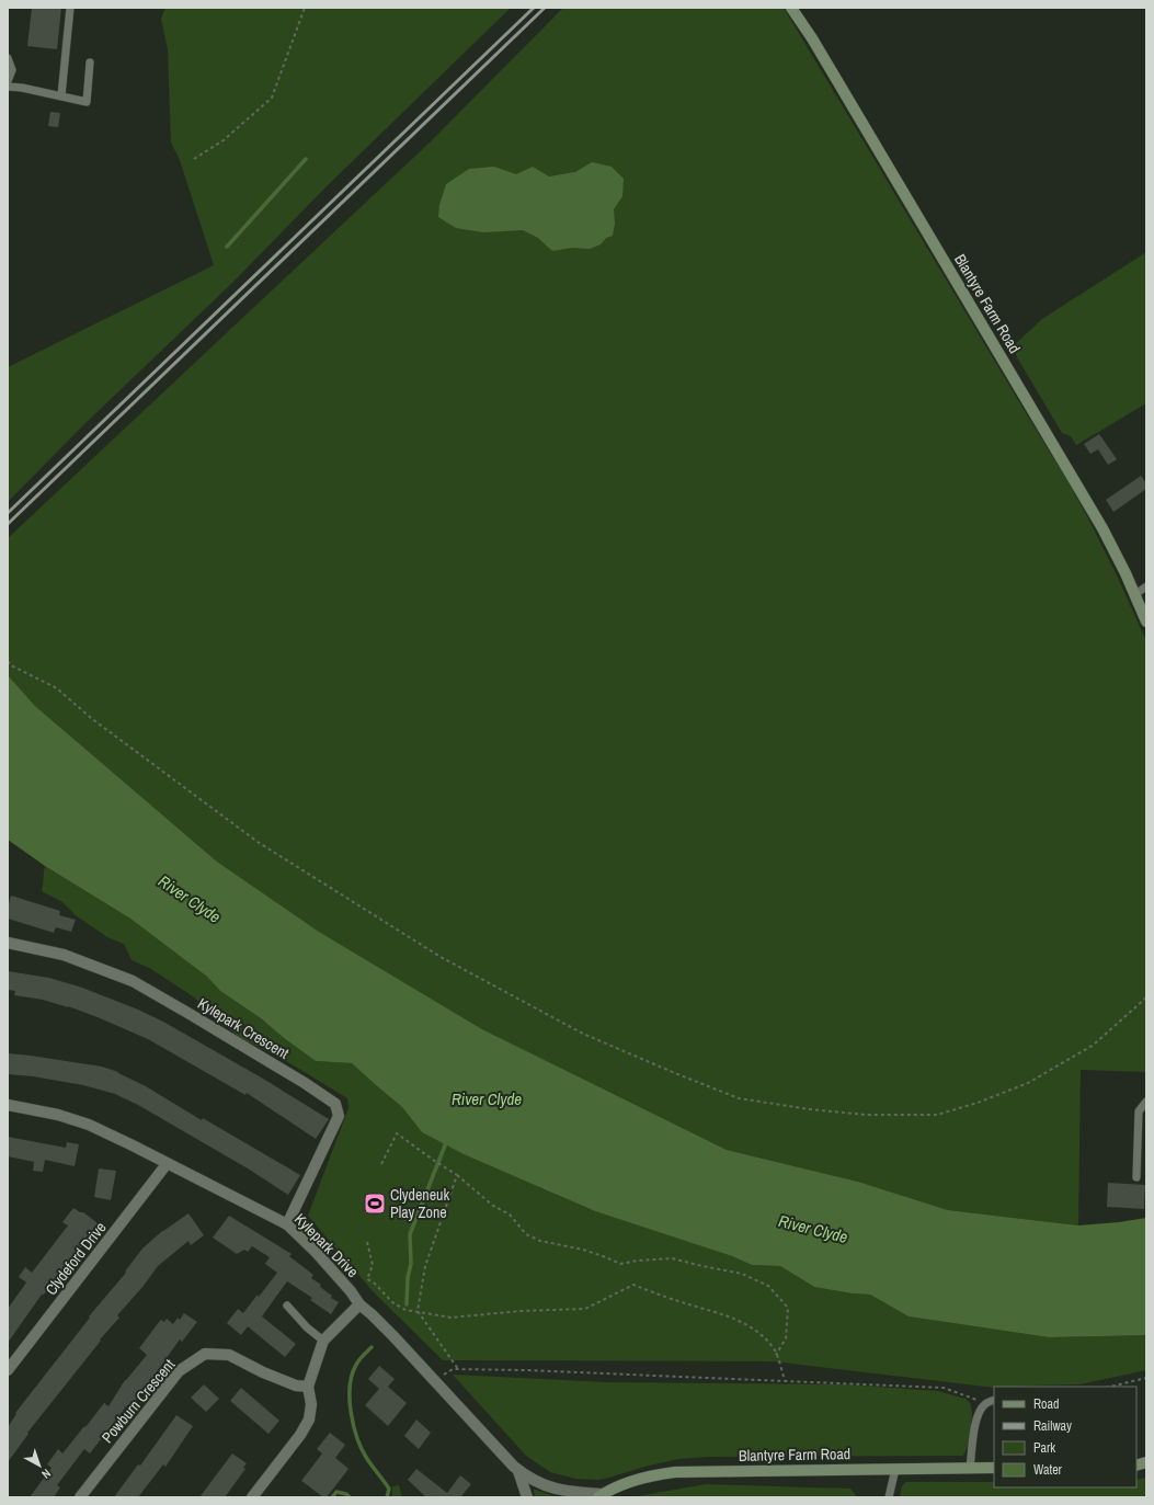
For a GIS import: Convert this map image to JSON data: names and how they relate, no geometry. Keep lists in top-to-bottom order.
{
  "streets": {
    "main road": ["Blantyre Farm Road"],
    "street": [
      "Kylepark Crescent",
      "Kylepark Drive",
      "Clydeford Drive",
      "Powburn Crescent"
    ]
  },
  "crossings": [
    ["Blantyre Farm Road", "Kylepark Drive"],
    ["Kylepark Crescent", "Kylepark Drive"],
    ["Kylepark Drive", "Clydeford Drive"]
  ],
  "water": ["River Clyde"],
  "places": {
    "sports": ["Clydeneuk Play Zone"]
  },
  "legend": [
    "Road",
    "Railway",
    "Park",
    "Water"
  ],
  "north": "bottom right"
}
